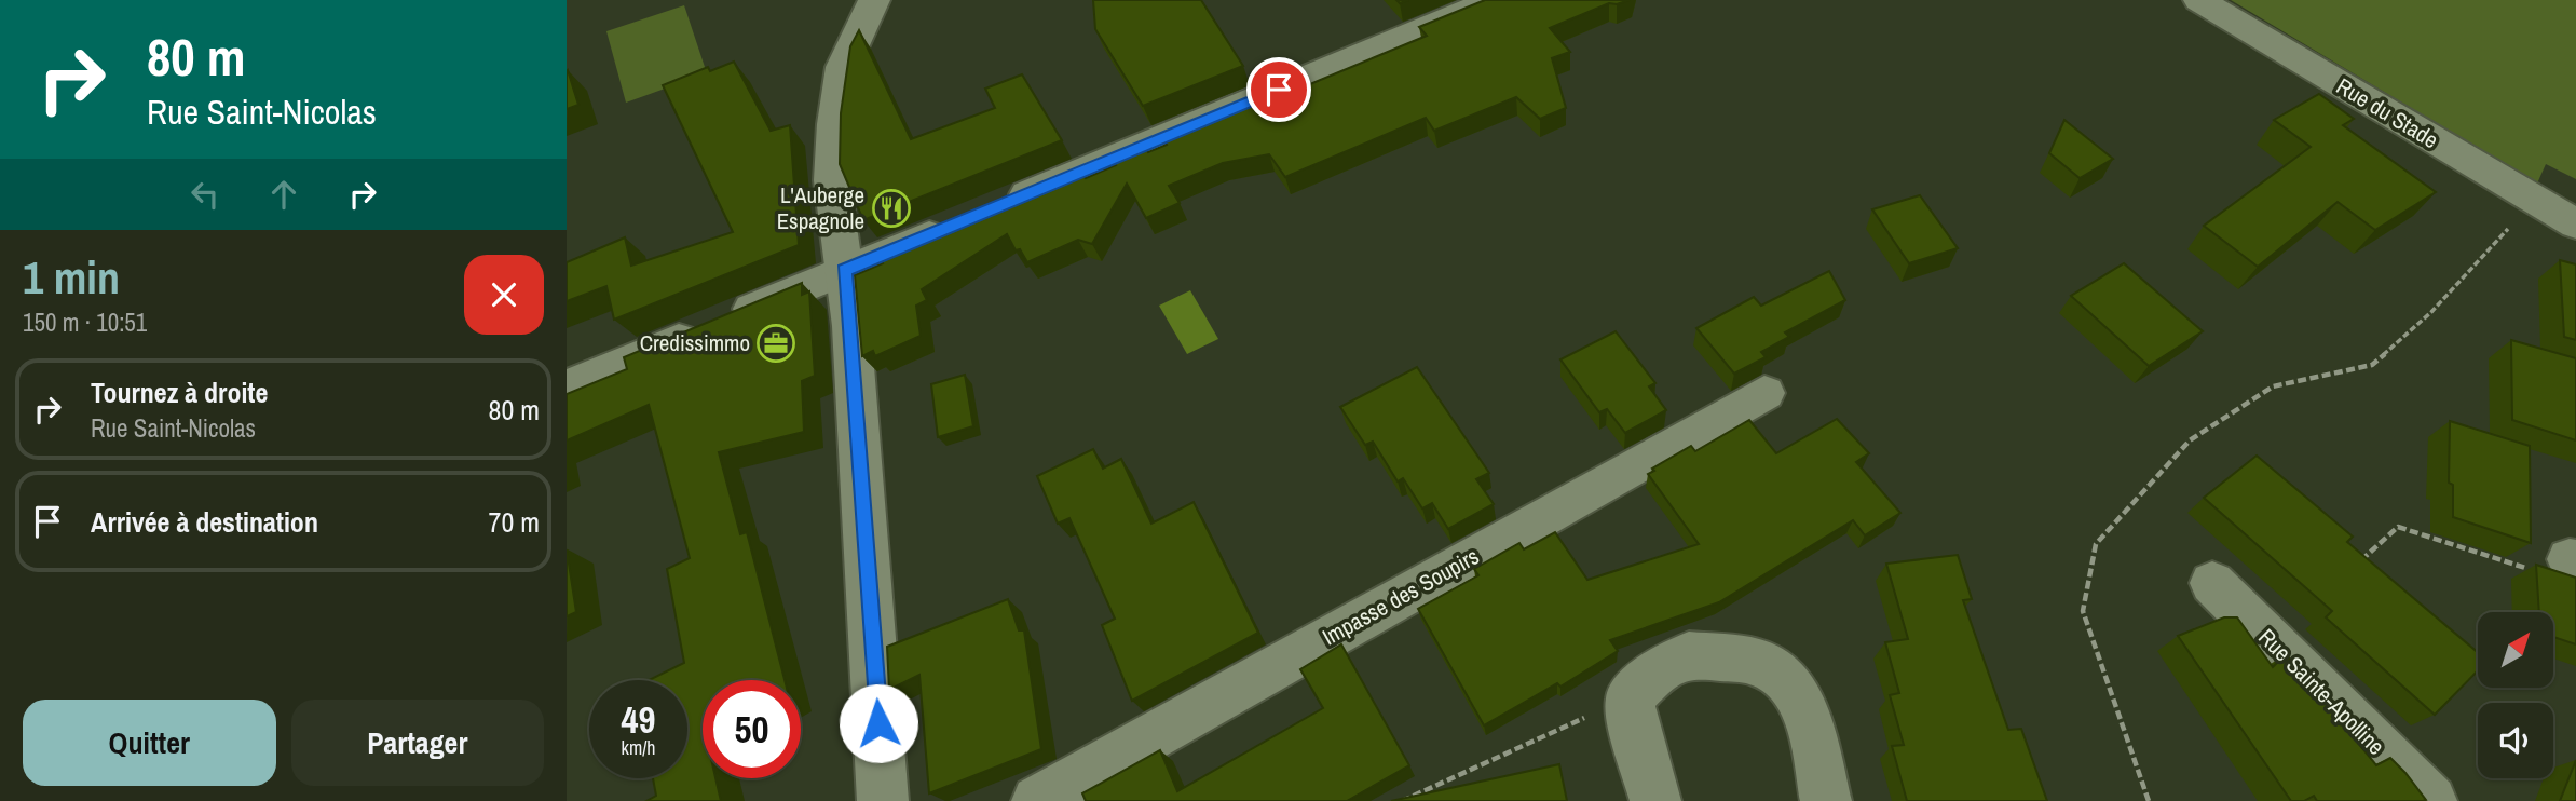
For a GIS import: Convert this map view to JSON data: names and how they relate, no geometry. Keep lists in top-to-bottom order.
{
  "streets": {
    "street": ["Rue du Stade", "Impasse des Soupirs", "Rue Sainte-Apolline"]
  },
  "places": {
    "restaurant": ["L'Auberge Espagnole"],
    "office": ["Credissimmo"]
  },
  "north": "top right",
  "page": {
    "turn": ["80 m", "Rue Saint-Nicolas"],
    "heading": ["1 min", "150 m · 10:51"],
    "list": [
      {
        "name": "Tournez à droite",
        "note": "Rue Saint-Nicolas",
        "value": "80 m"
      },
      {
        "name": "Arrivée à destination",
        "value": "70 m"
      }
    ],
    "speed": "49 km/h",
    "limit": "50",
    "buttons": ["Quitter", "Partager"]
  }
}
